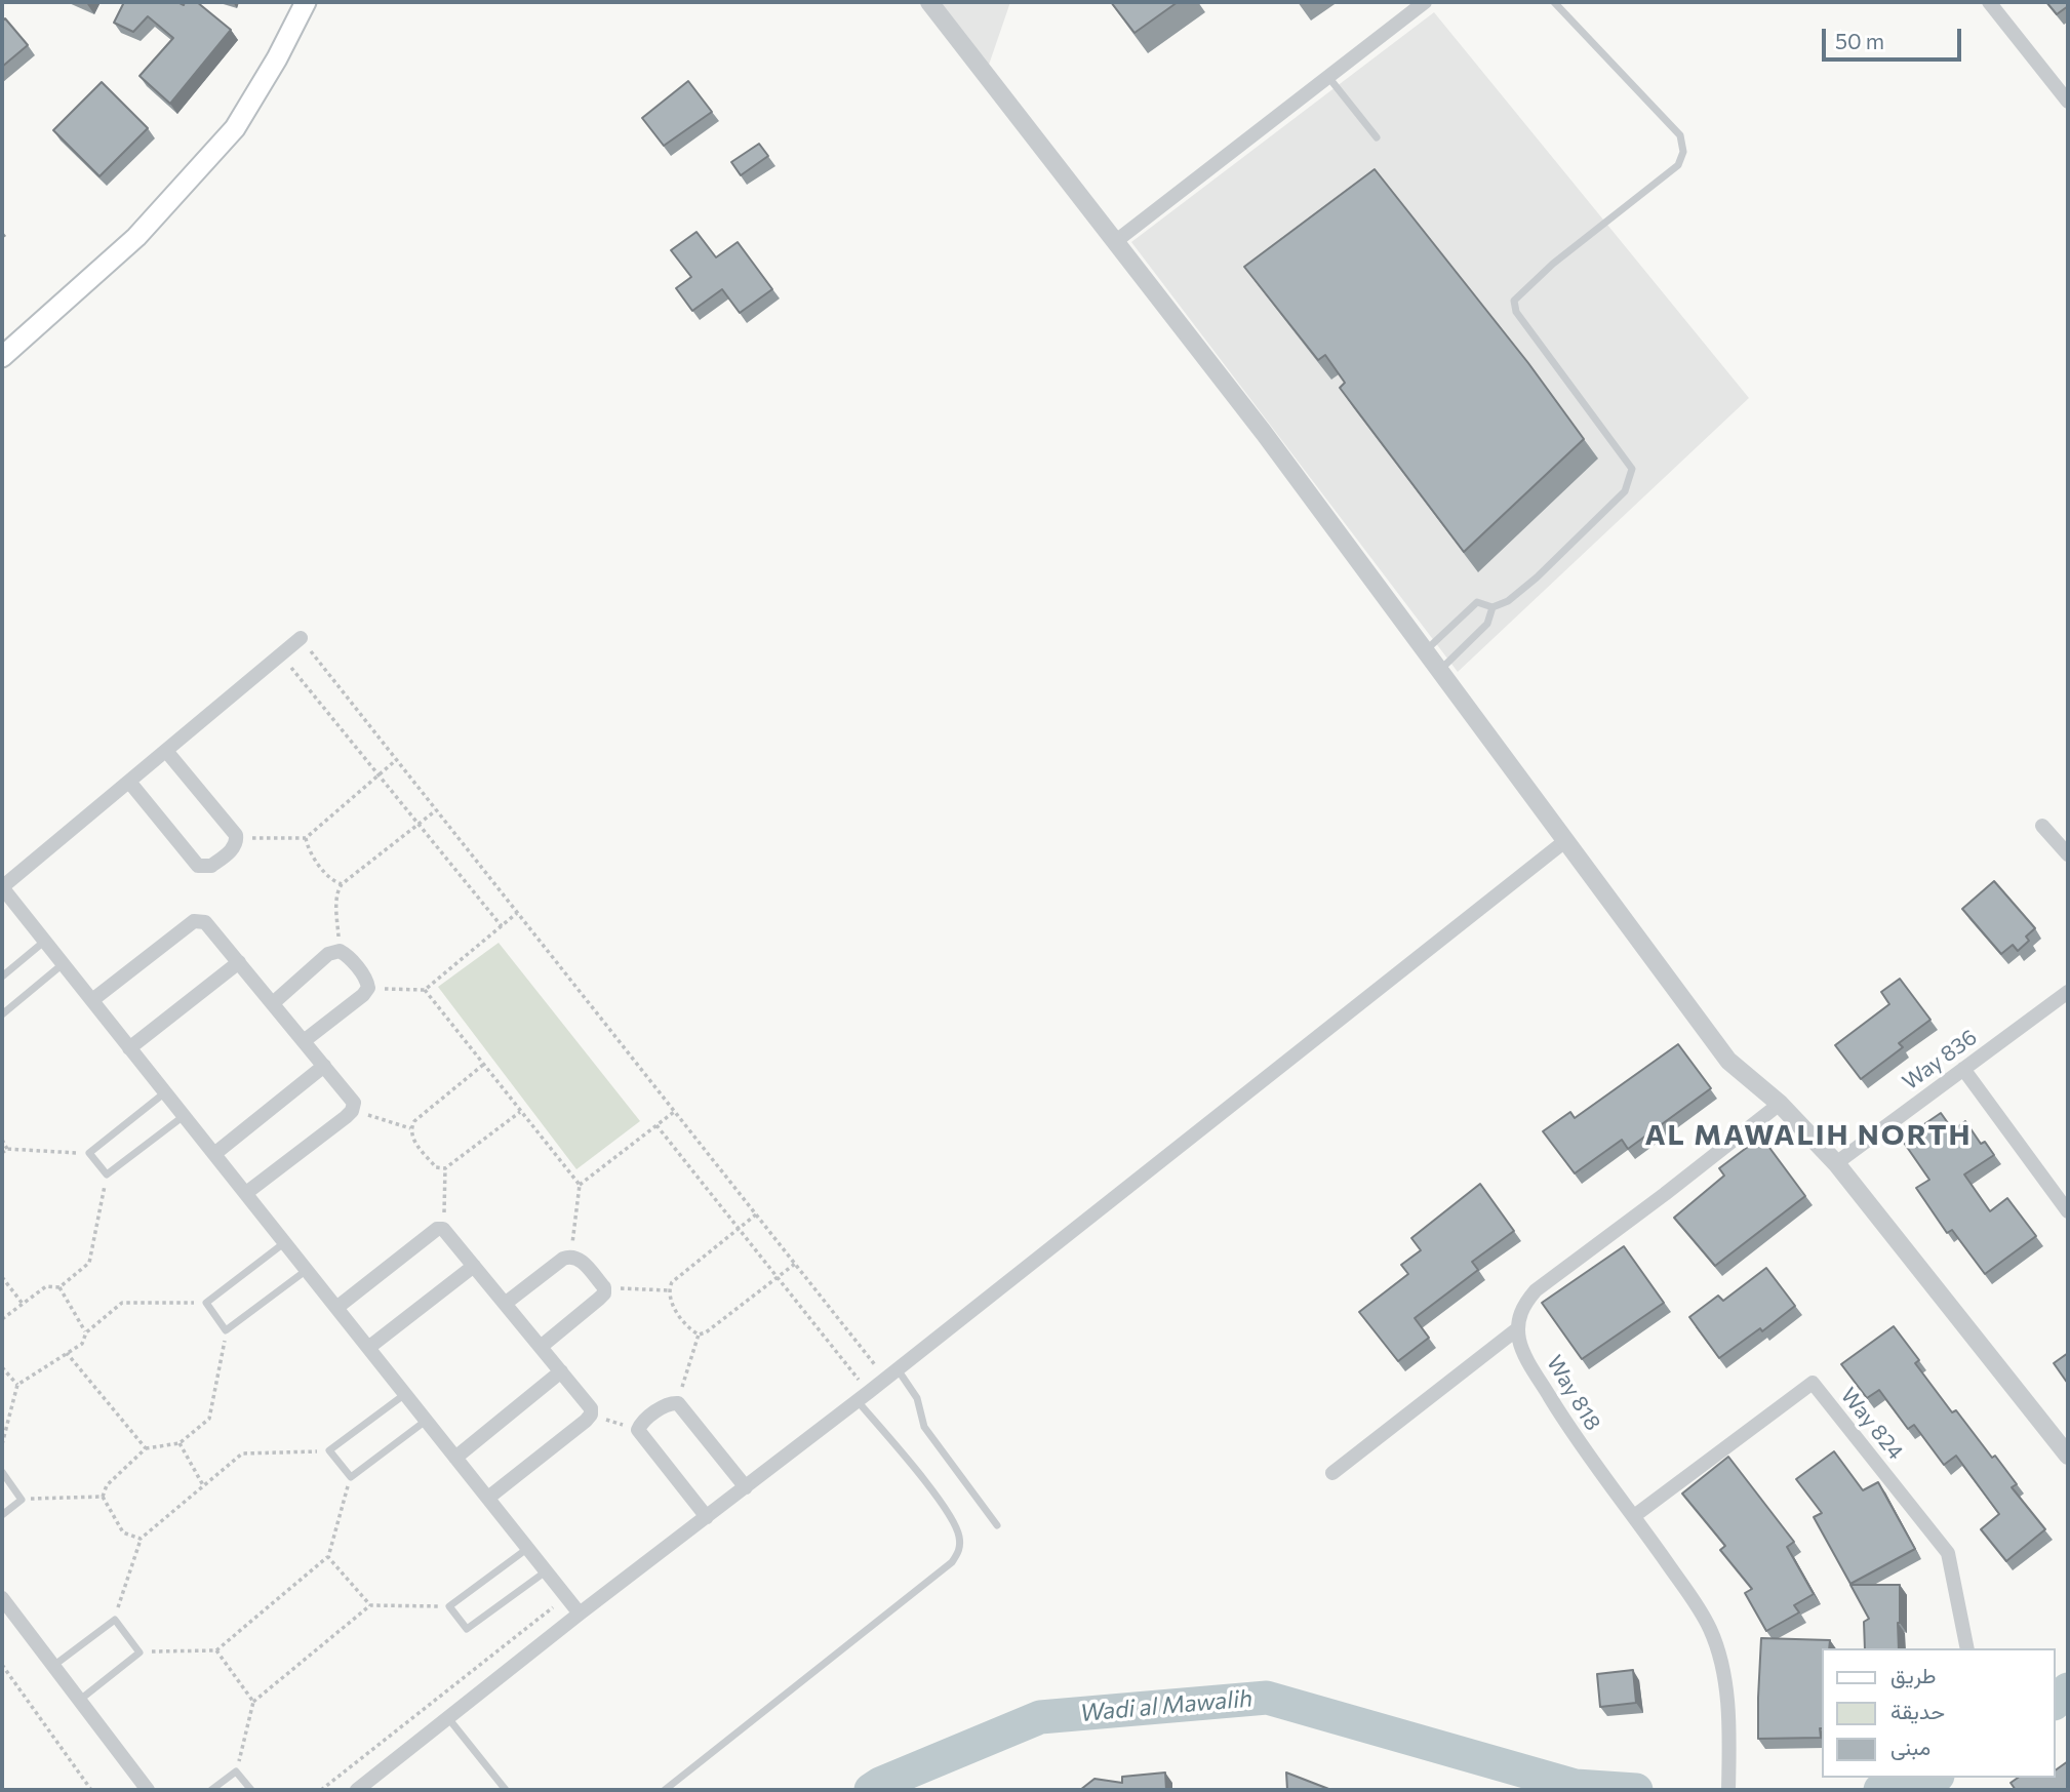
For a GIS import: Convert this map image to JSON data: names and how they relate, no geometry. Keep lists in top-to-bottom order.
{
  "streets": {
    "street": ["Way 836", "Way 818", "Way 824"]
  },
  "crossings": [
    ["Way 818", "Way 824"]
  ],
  "districts": ["AL MAWALIH NORTH"],
  "water": ["Wadi al Mawalih"],
  "legend": ["طريق", "حديقة", "مبنى"],
  "scale_bar": "50 m"
}
